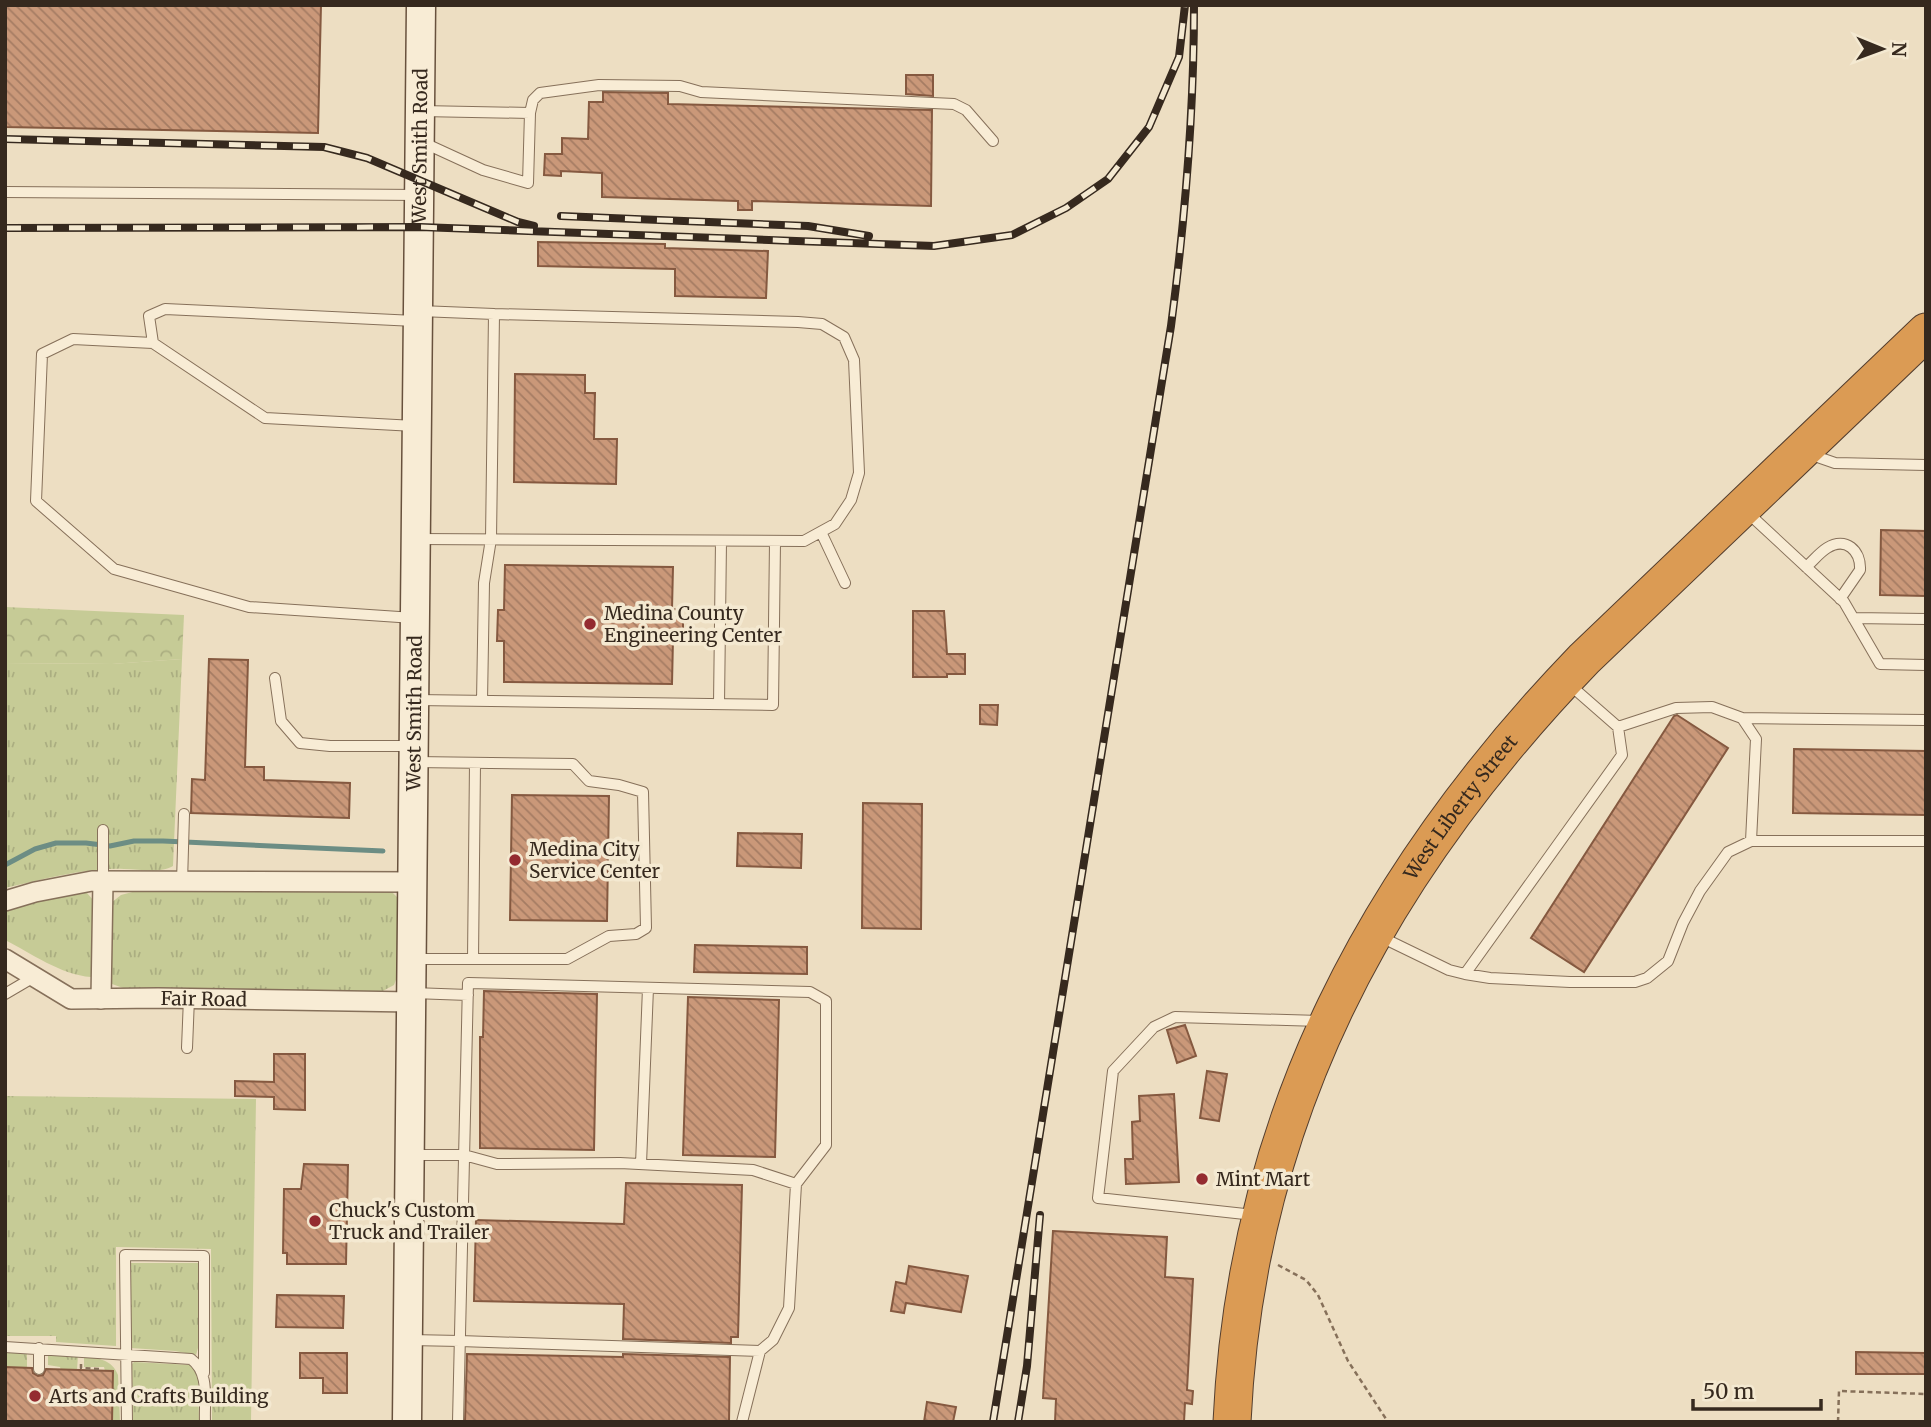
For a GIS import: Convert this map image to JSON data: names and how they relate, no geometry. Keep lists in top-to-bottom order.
{
  "streets": {
    "highway": ["West Liberty Street"],
    "street": ["West Smith Road", "Fair Road"]
  },
  "crossings": [
    ["West Smith Road", "Fair Road"]
  ],
  "places": [
    "Medina County Engineering Center",
    "Medina City Service Center",
    "Mint Mart",
    "Chuck's Custom Truck and Trailer",
    "Arts and Crafts Building"
  ],
  "scale_bar": "50 m",
  "north": "right"
}
